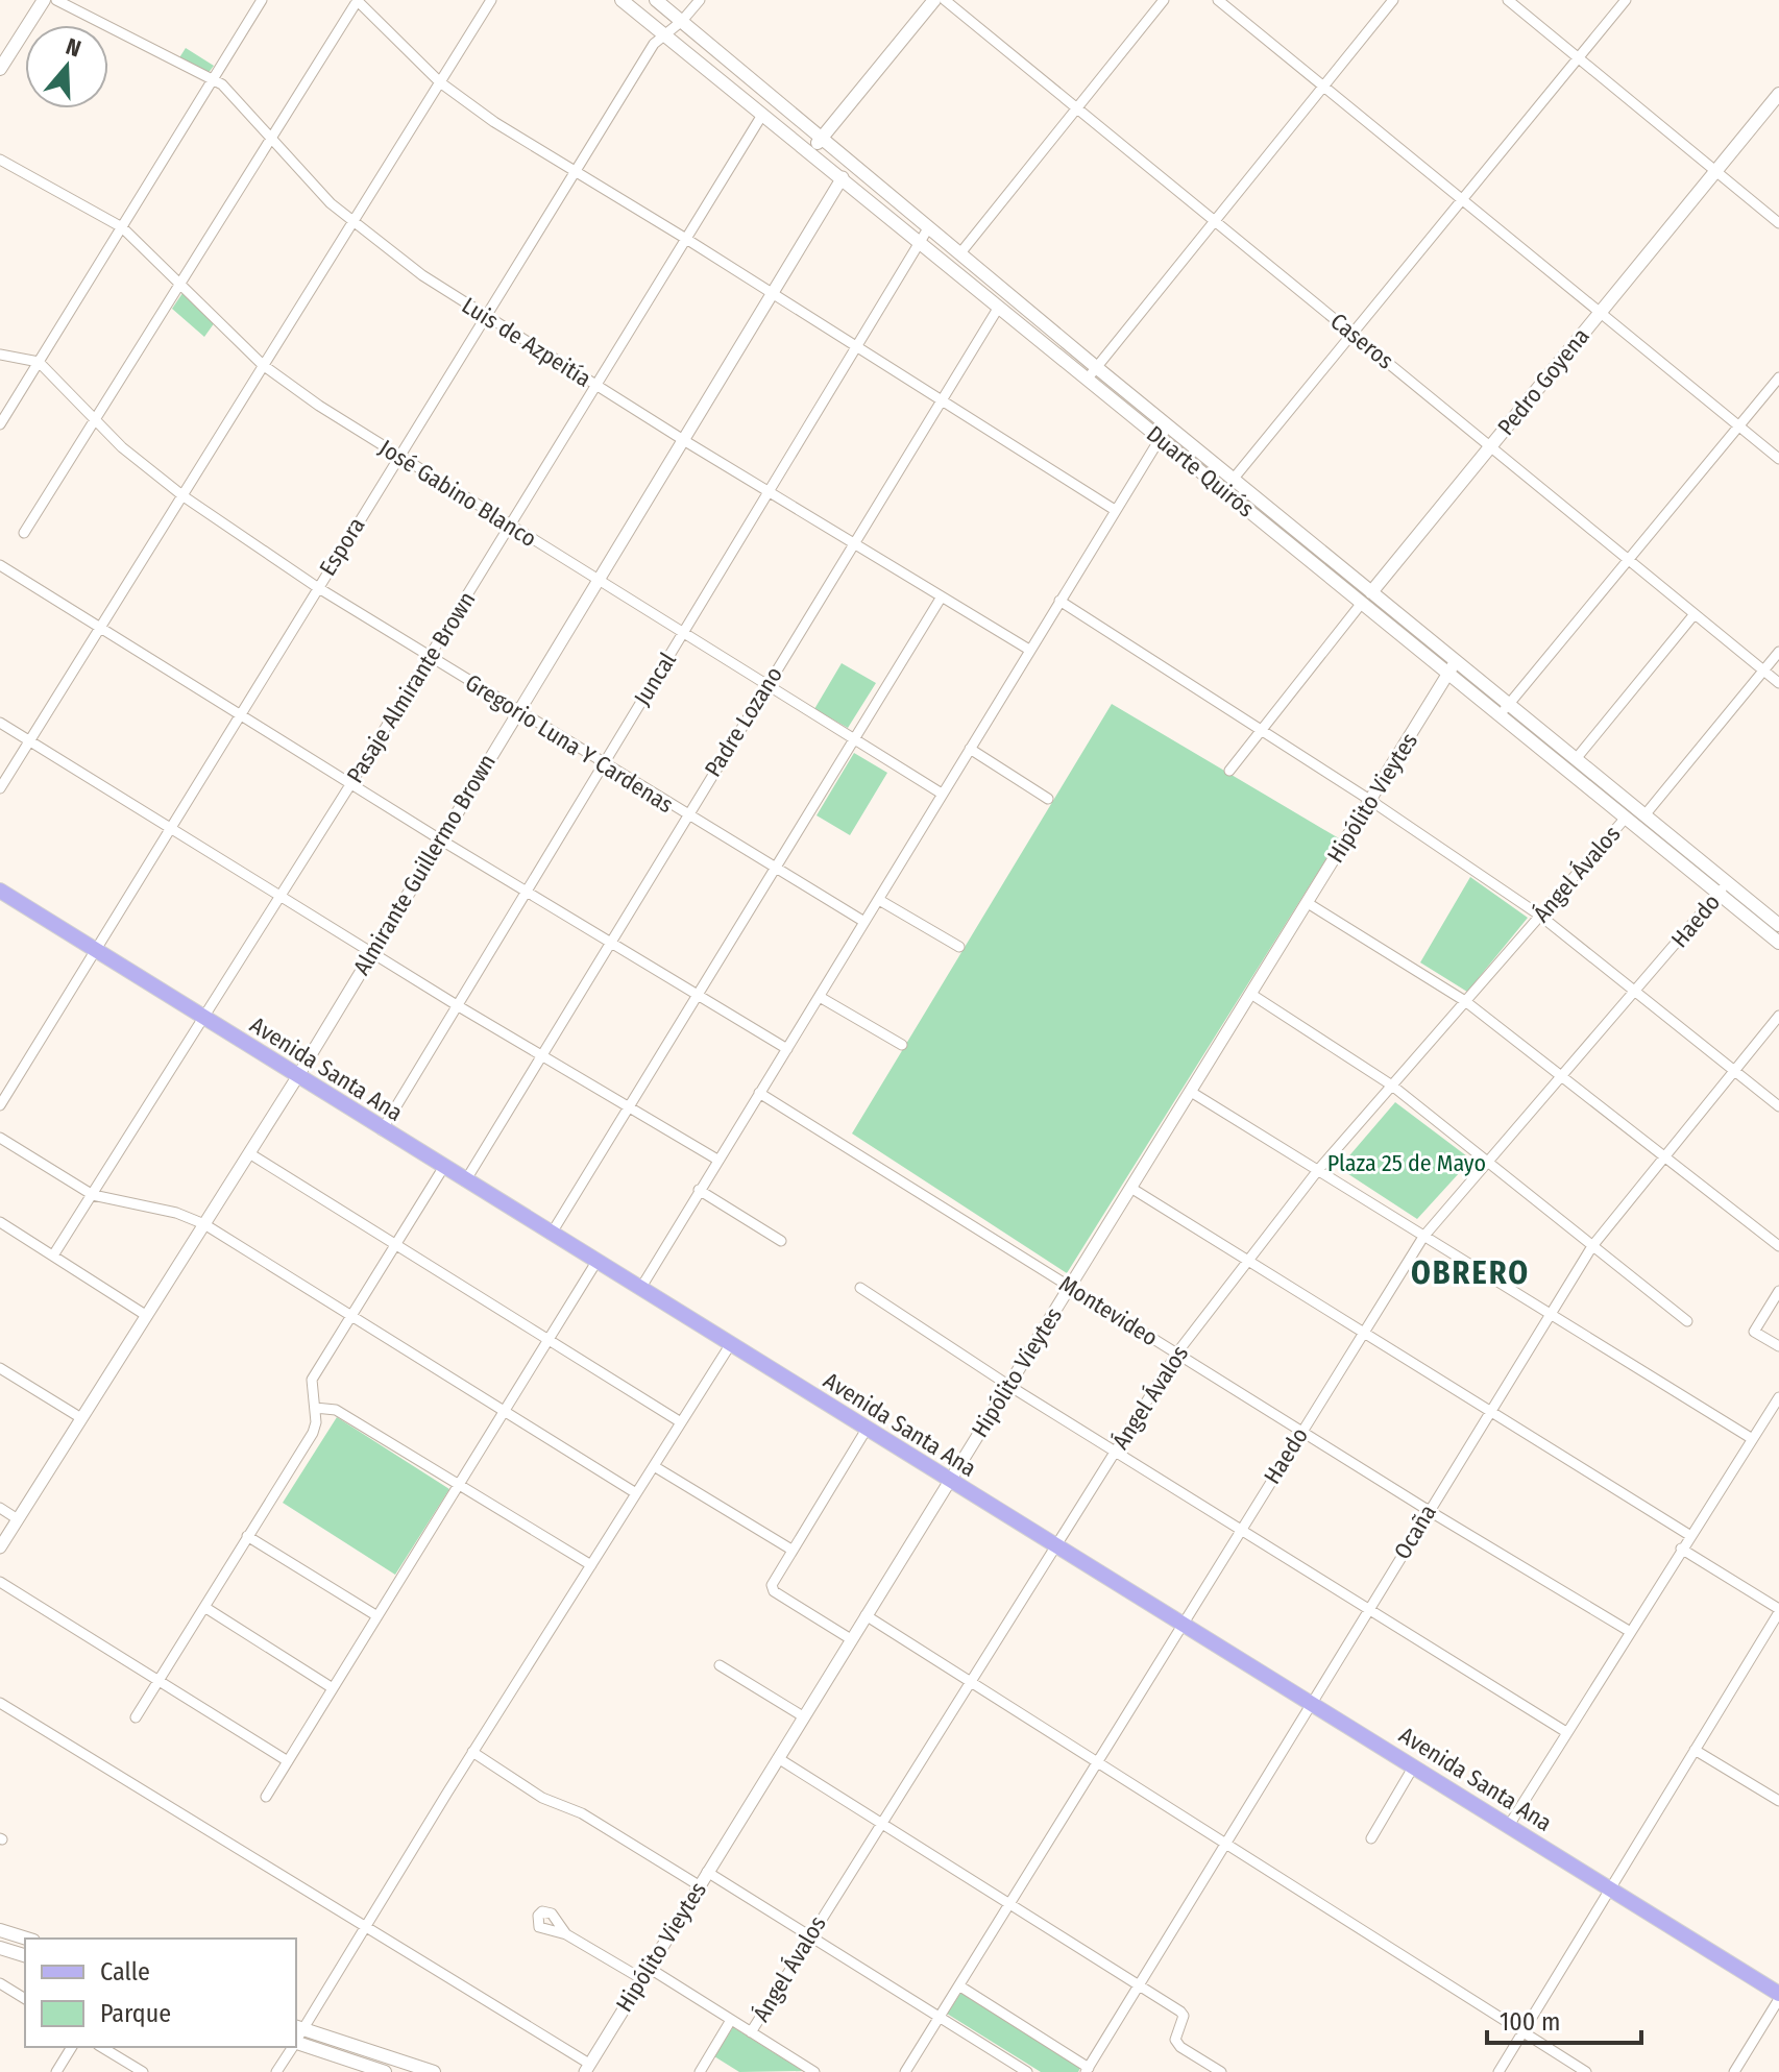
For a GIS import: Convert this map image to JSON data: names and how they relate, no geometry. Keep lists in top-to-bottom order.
{
  "streets": {
    "main road": ["Pedro Goyena", "Duarte Quirós", "Avenida Santa Ana"],
    "street": [
      "Caseros",
      "Luis de Azpeitía",
      "José Gabino Blanco",
      "Espora",
      "Juncal",
      "Pasaje Almirante Brown",
      "Padre Lozano",
      "Gregorio Luna Y Cardenas",
      "Hipólito Vieytes",
      "Almirante Guillermo Brown",
      "Ángel Ávalos",
      "Haedo",
      "Montevideo",
      "Ocaña"
    ]
  },
  "crossings": [
    ["Caseros", "Pedro Goyena"],
    ["Luis de Azpeitía", "Espora"],
    ["Luis de Azpeitía", "Juncal"],
    ["Luis de Azpeitía", "Pasaje Almirante Brown"],
    ["Luis de Azpeitía", "Padre Lozano"],
    ["Luis de Azpeitía", "Almirante Guillermo Brown"],
    ["Pedro Goyena", "Duarte Quirós"],
    ["Duarte Quirós", "Espora"],
    ["Duarte Quirós", "Juncal"],
    ["Duarte Quirós", "Pasaje Almirante Brown"],
    ["Duarte Quirós", "Padre Lozano"],
    ["Duarte Quirós", "Hipólito Vieytes"],
    ["Duarte Quirós", "Almirante Guillermo Brown"],
    ["Duarte Quirós", "Ángel Ávalos"],
    ["Duarte Quirós", "Haedo"],
    ["José Gabino Blanco", "Espora"],
    ["José Gabino Blanco", "Juncal"],
    ["José Gabino Blanco", "Pasaje Almirante Brown"],
    ["José Gabino Blanco", "Padre Lozano"],
    ["José Gabino Blanco", "Almirante Guillermo Brown"],
    ["Espora", "Gregorio Luna Y Cardenas"],
    ["Espora", "Avenida Santa Ana"],
    ["Juncal", "Gregorio Luna Y Cardenas"],
    ["Juncal", "Avenida Santa Ana"],
    ["Pasaje Almirante Brown", "Gregorio Luna Y Cardenas"],
    ["Pasaje Almirante Brown", "Avenida Santa Ana"],
    ["Padre Lozano", "Gregorio Luna Y Cardenas"],
    ["Padre Lozano", "Avenida Santa Ana"],
    ["Gregorio Luna Y Cardenas", "Almirante Guillermo Brown"],
    ["Hipólito Vieytes", "Avenida Santa Ana"],
    ["Hipólito Vieytes", "Montevideo"],
    ["Almirante Guillermo Brown", "Avenida Santa Ana"],
    ["Ángel Ávalos", "Avenida Santa Ana"],
    ["Ángel Ávalos", "Montevideo"],
    ["Haedo", "Avenida Santa Ana"],
    ["Haedo", "Montevideo"],
    ["Avenida Santa Ana", "Ocaña"],
    ["Montevideo", "Ocaña"]
  ],
  "districts": ["OBRERO"],
  "parks": ["Plaza 25 de Mayo"],
  "legend": ["Calle", "Parque"],
  "scale_bar": "100 m",
  "north": "top"
}
